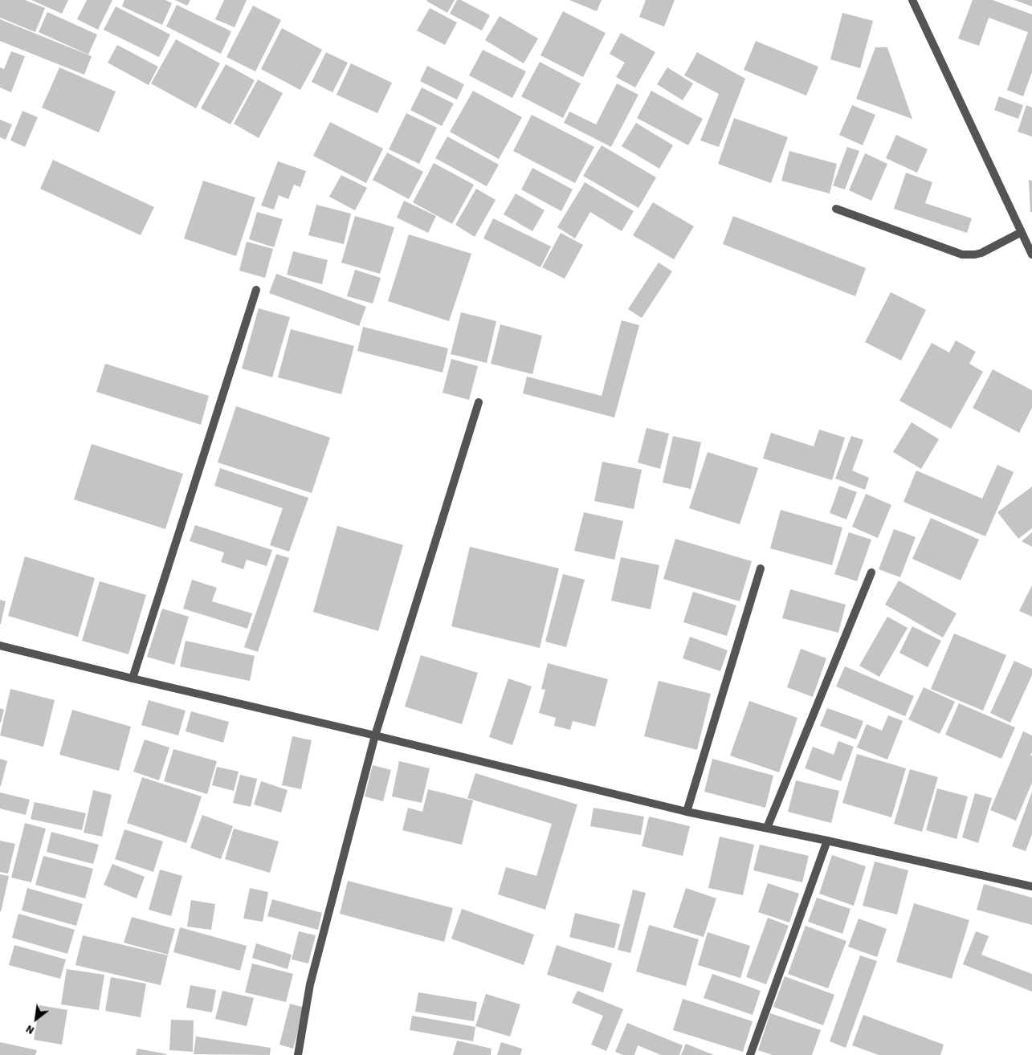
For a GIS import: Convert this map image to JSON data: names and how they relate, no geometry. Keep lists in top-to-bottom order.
{
  "north": "bottom left"
}
